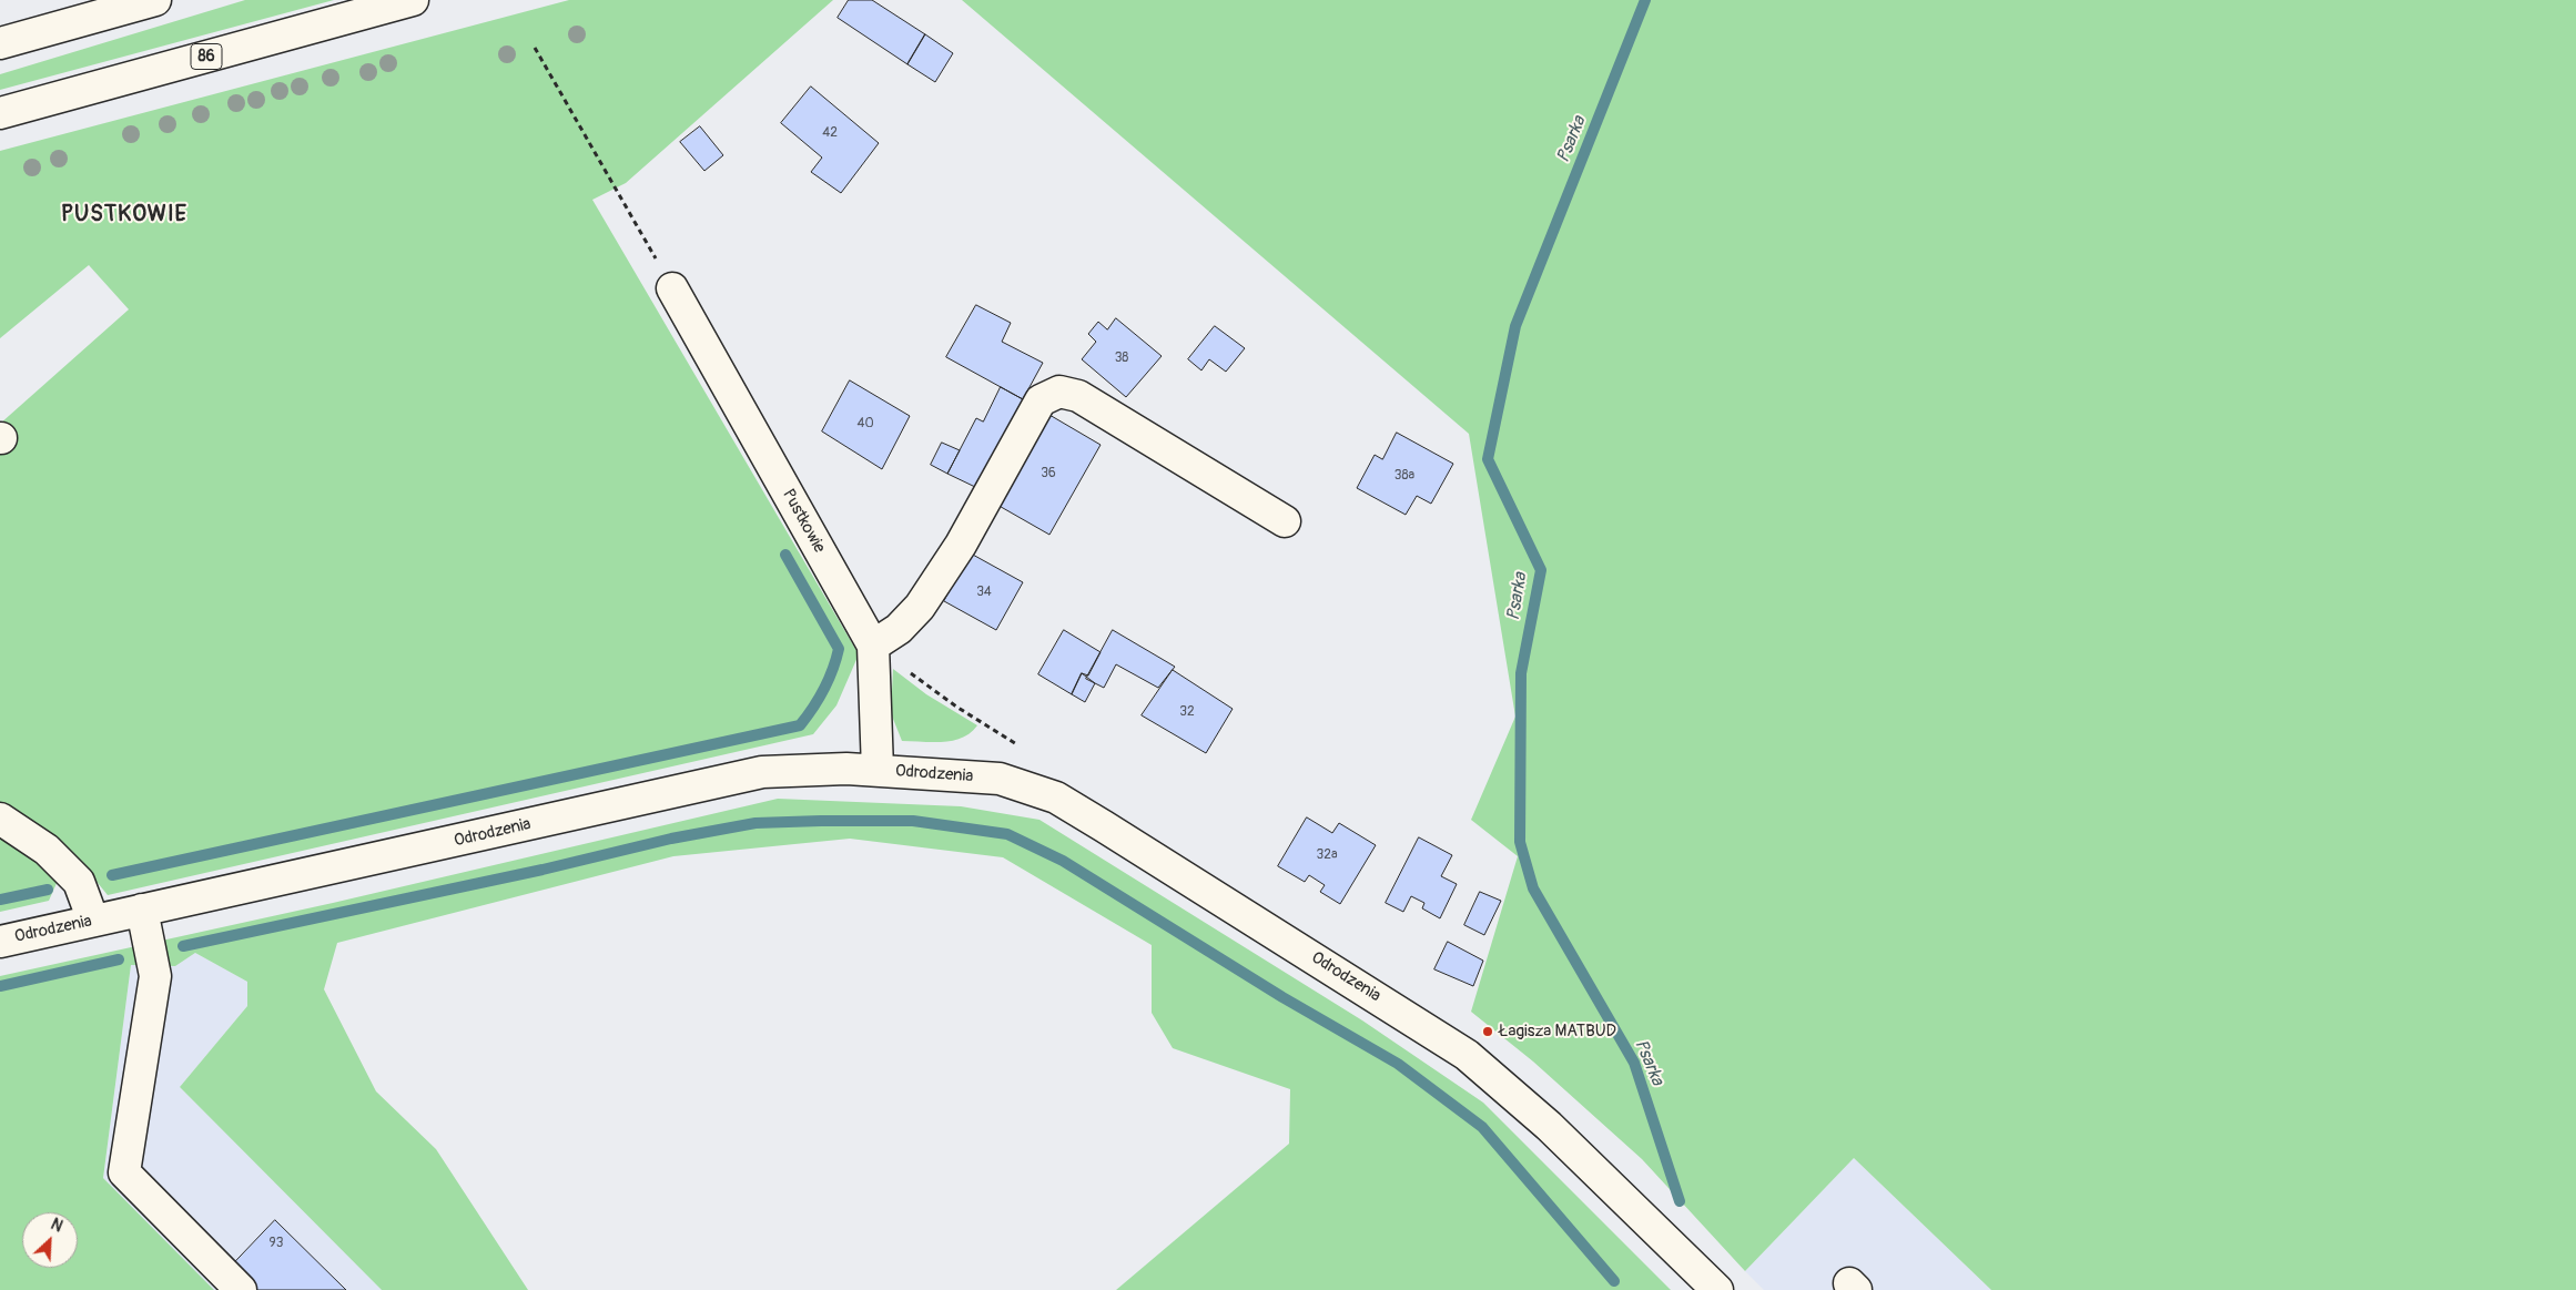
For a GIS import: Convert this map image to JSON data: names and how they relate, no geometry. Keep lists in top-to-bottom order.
{
  "streets": {
    "street": ["86", "Pustkowie", "Odrodzenia"]
  },
  "crossings": [
    ["Pustkowie", "Odrodzenia"]
  ],
  "districts": ["PUSTKOWIE"],
  "water": ["Psarka"],
  "places": ["Łagisza MATBUD"],
  "house_numbers": [
    "42",
    "38",
    "40",
    "36",
    "38a",
    "34",
    "32",
    "32a",
    "93"
  ],
  "north": "top right"
}
